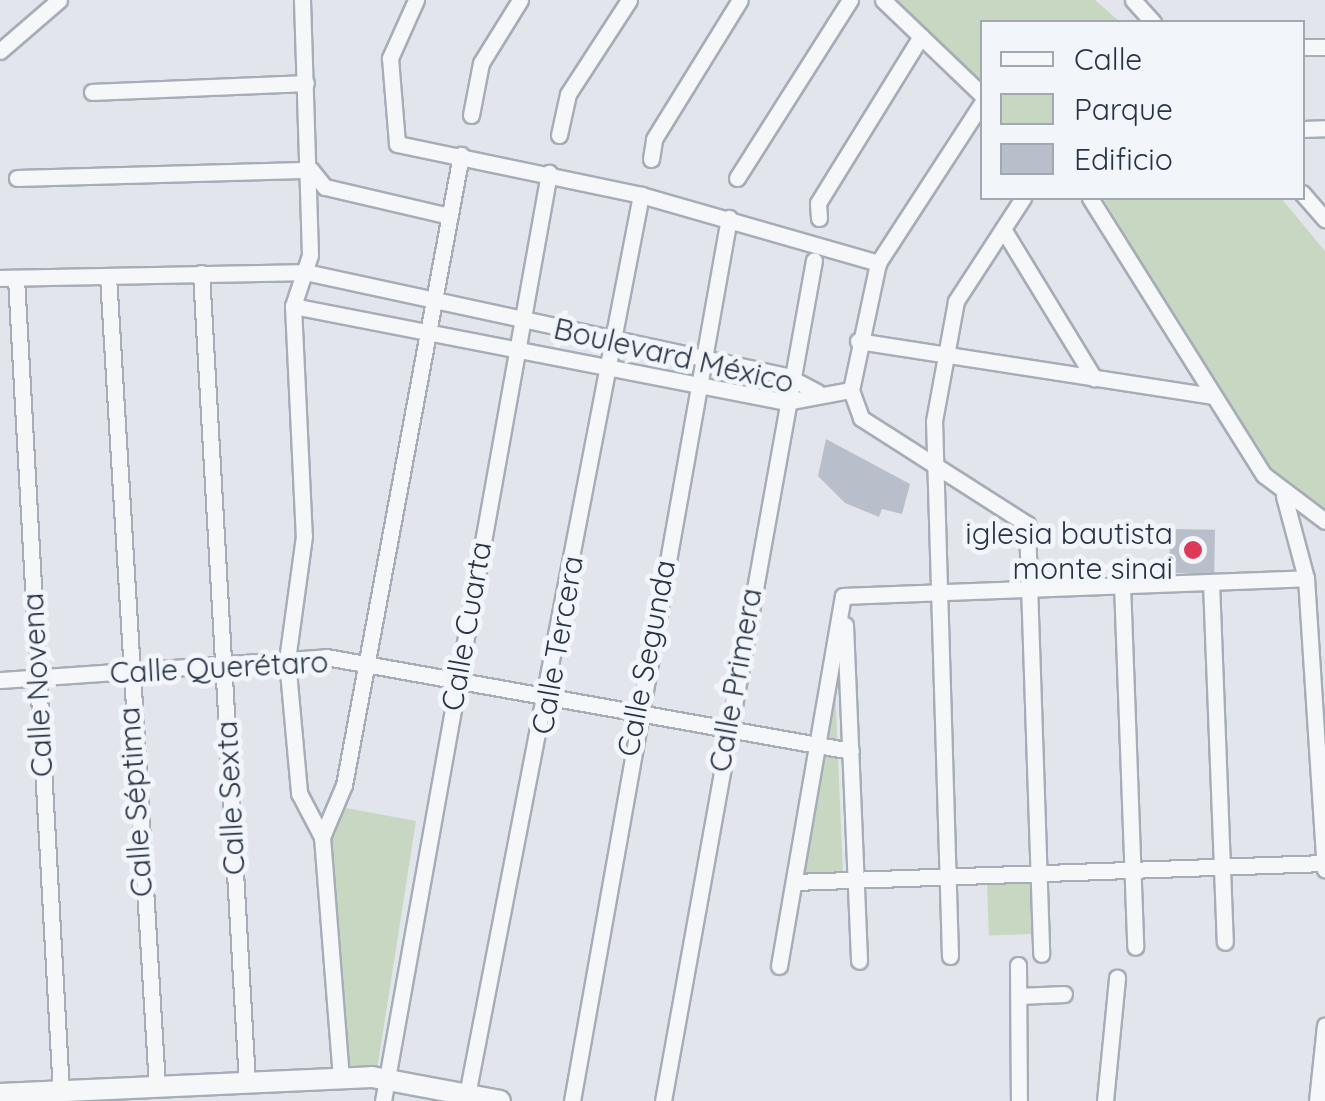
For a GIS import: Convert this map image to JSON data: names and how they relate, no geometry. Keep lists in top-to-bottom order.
{
  "streets": {
    "street": [
      "Boulevard México",
      "Calle Cuarta",
      "Calle Tercera",
      "Calle Segunda",
      "Calle Querétaro",
      "Calle Primera",
      "Calle Novena",
      "Calle Sexta",
      "Calle Séptima"
    ]
  },
  "crossings": [
    ["Boulevard México", "Calle Cuarta"],
    ["Boulevard México", "Calle Tercera"],
    ["Boulevard México", "Calle Segunda"],
    ["Boulevard México", "Calle Primera"],
    ["Boulevard México", "Calle Novena"],
    ["Boulevard México", "Calle Sexta"],
    ["Boulevard México", "Calle Séptima"],
    ["Calle Cuarta", "Calle Querétaro"],
    ["Calle Tercera", "Calle Querétaro"],
    ["Calle Segunda", "Calle Querétaro"],
    ["Calle Querétaro", "Calle Primera"],
    ["Calle Querétaro", "Calle Novena"],
    ["Calle Querétaro", "Calle Sexta"],
    ["Calle Querétaro", "Calle Séptima"]
  ],
  "places": ["iglesia bautista monte sinai"],
  "legend": ["Calle", "Parque", "Edificio"]
}
